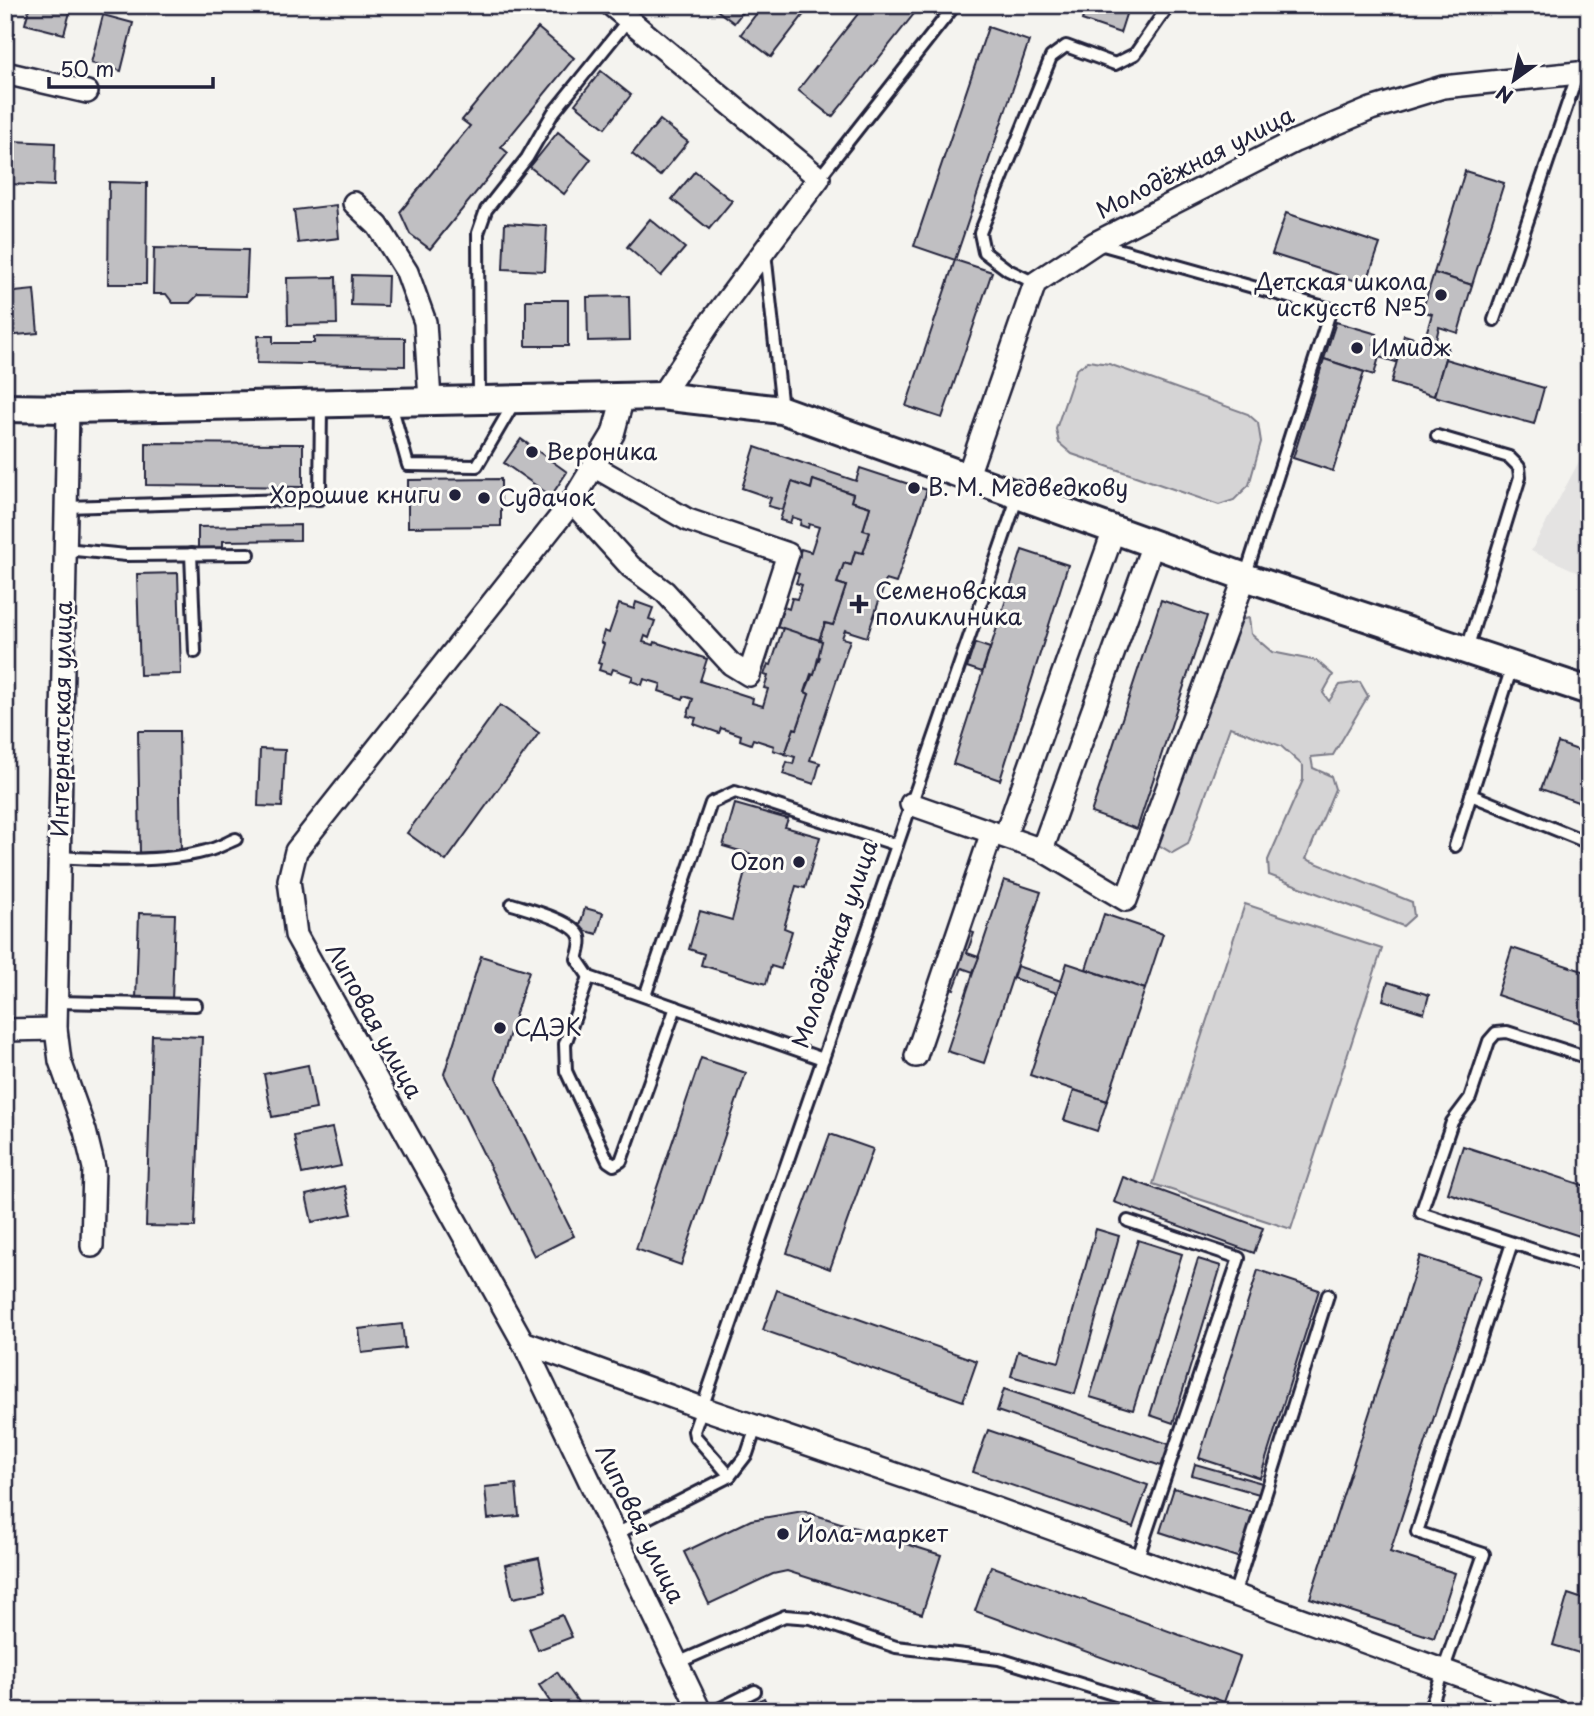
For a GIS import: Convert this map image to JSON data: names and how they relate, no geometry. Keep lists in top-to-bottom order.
{
  "streets": {
    "street": ["Молодёжная улица", "Интернатская улица", "Липовая улица"]
  },
  "places": {
    "other": [
      "Детская школа искусств №5",
      "Имидж",
      "Вероника",
      "В. М. Медведкову",
      "Хорошие книги",
      "Судачок",
      "Ozon",
      "СДЭК",
      "Йола-маркет"
    ],
    "health": ["Семеновская поликлиника"]
  },
  "scale_bar": "50 m",
  "north": "bottom left"
}
